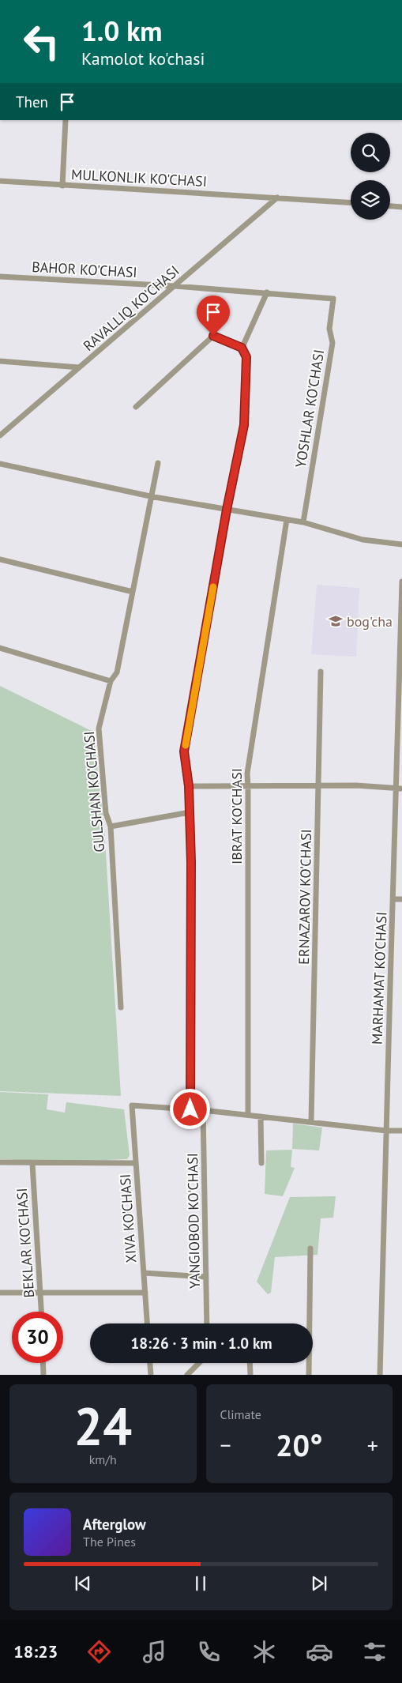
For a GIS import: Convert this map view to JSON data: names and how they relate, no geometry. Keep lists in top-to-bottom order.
{
  "streets": {
    "street": [
      "MULKONLIK KO'CHASI",
      "BAHOR KO'CHASI",
      "RAVALLIQ KO'CHASI",
      "YOSHLAR KO'CHASI",
      "GULSHAN KO'CHASI",
      "IBRAT KO'CHASI",
      "ERNAZAROV KO'CHASI",
      "MARHAMAT KO'CHASI",
      "XIVA KO'CHASI",
      "YANGIOBOD KO'CHASI",
      "BEKLAR KO'CHASI"
    ]
  },
  "crossings": [
    ["MULKONLIK KO'CHASI", "RAVALLIQ KO'CHASI"],
    ["BAHOR KO'CHASI", "RAVALLIQ KO'CHASI"],
    ["BAHOR KO'CHASI", "YOSHLAR KO'CHASI"]
  ],
  "places": {
    "school or university": ["bog'cha"]
  },
  "page": {
    "turn": ["1.0 km", "Kamolot ko'chasi"],
    "then": "Then",
    "limit": "30",
    "trip": "18:26 · 3 min · 1.0 km",
    "tile": [
      ["24", "km/h"],
      "Climate"
    ],
    "heat": ["−", "20°", "+"],
    "song": ["Afterglow", "The Pines"],
    "tabs": "18:23"
  }
}
